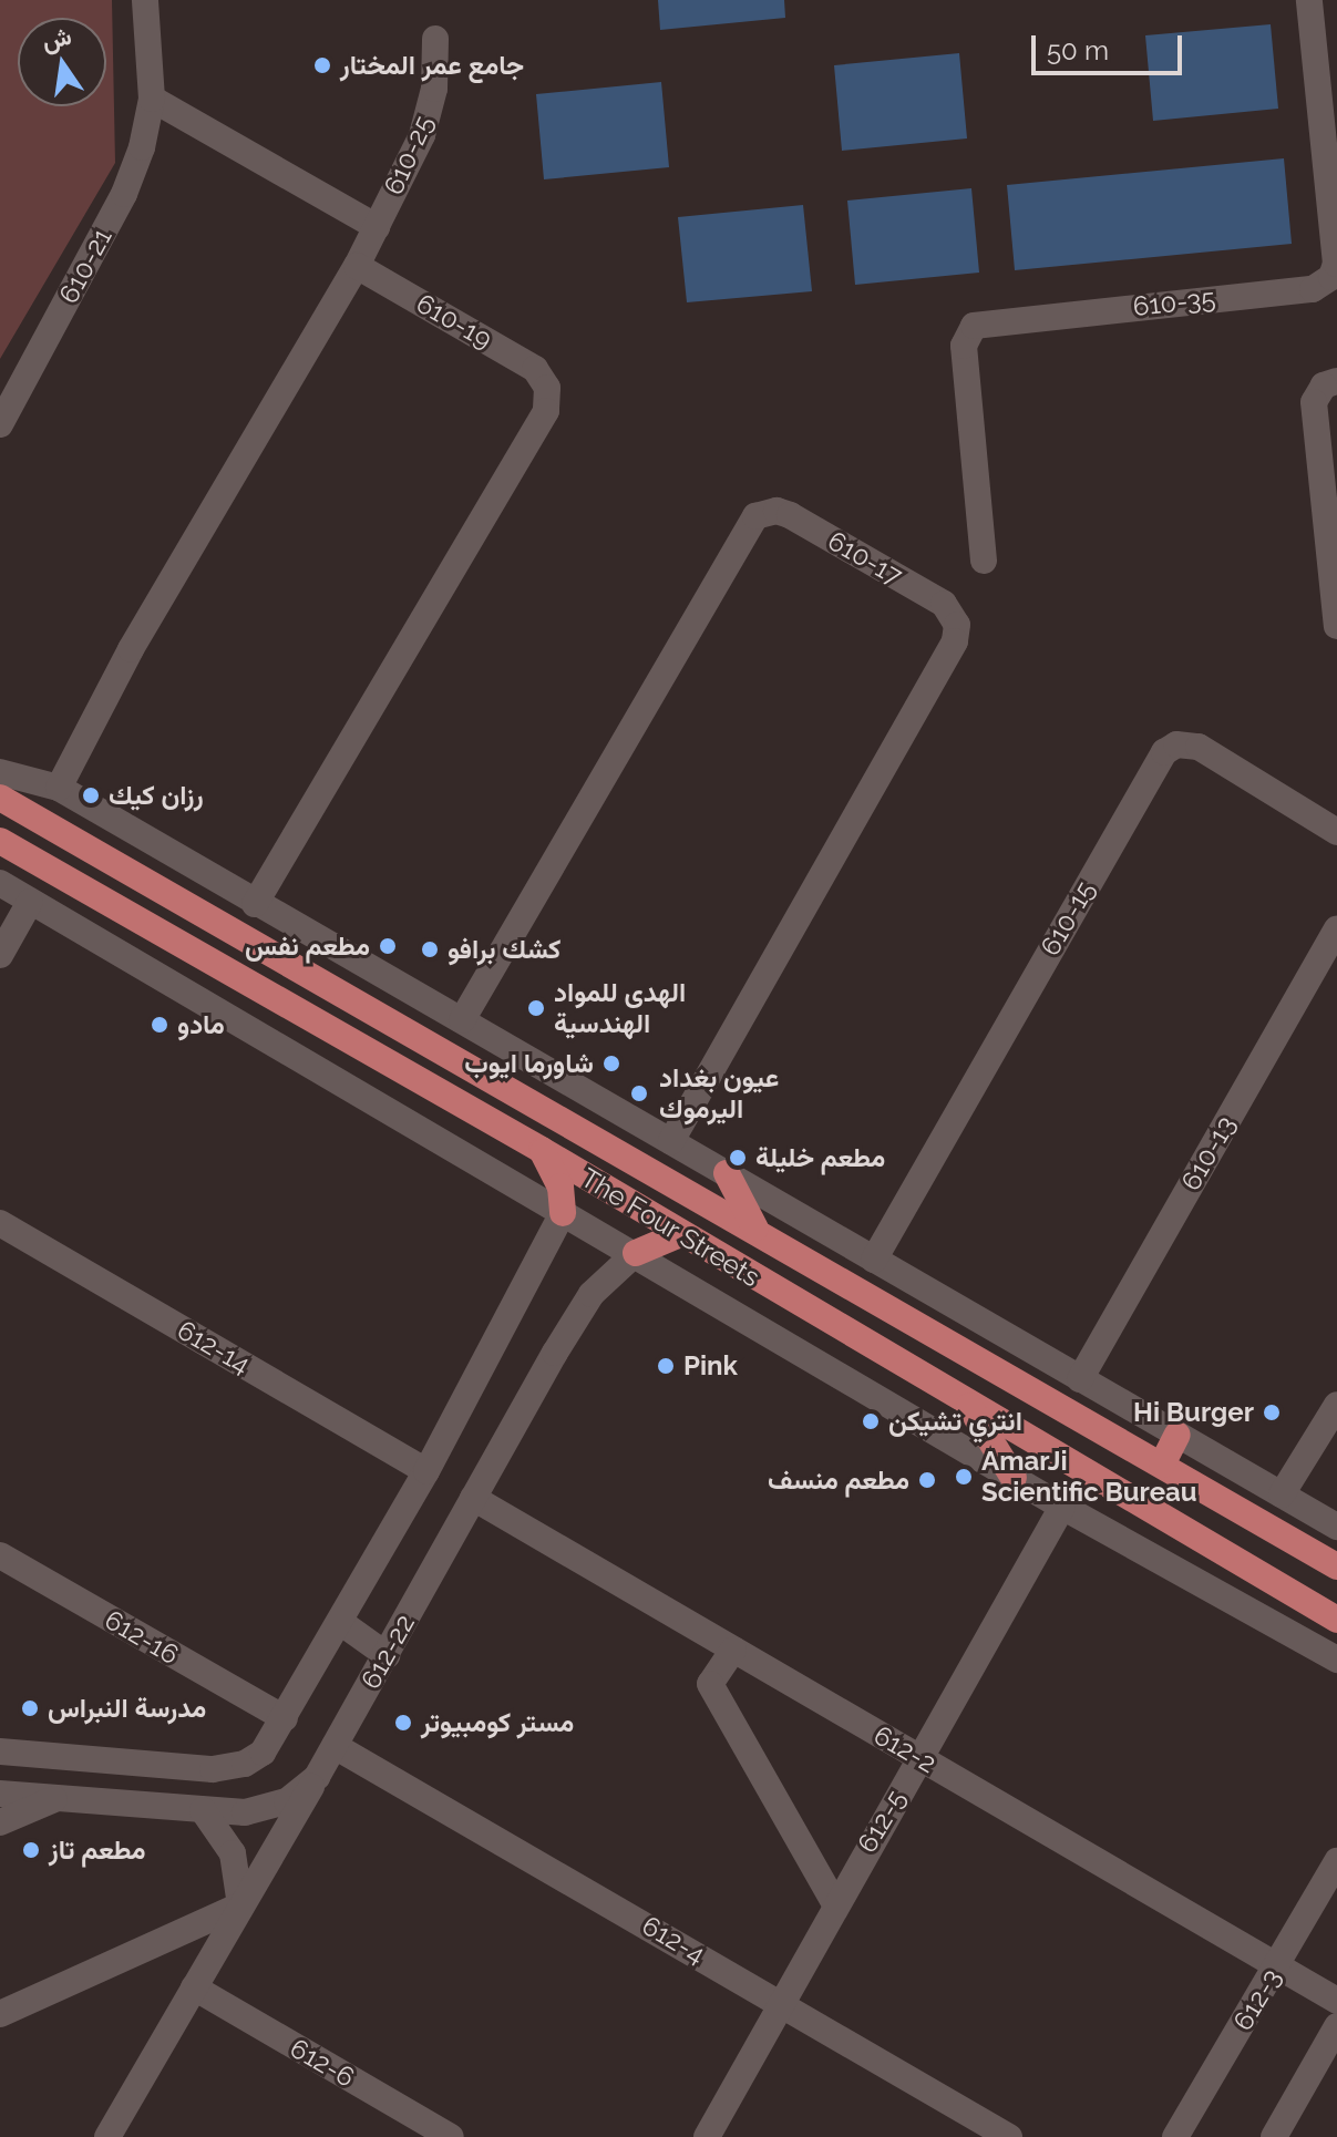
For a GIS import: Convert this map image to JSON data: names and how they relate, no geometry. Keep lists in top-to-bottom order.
{
  "streets": {
    "main road": ["The Four Streets"],
    "street": [
      "610-25",
      "610-21",
      "610-35",
      "610-19",
      "610-17",
      "610-15",
      "610-13",
      "612-14",
      "612-16",
      "612-22",
      "612-2",
      "612-5",
      "612-4",
      "612-3",
      "612-6"
    ]
  },
  "crossings": [
    ["610-25", "610-19"],
    ["612-14", "612-22"],
    ["612-16", "612-22"],
    ["612-22", "612-2"],
    ["612-22", "612-4"],
    ["612-2", "612-5"],
    ["612-2", "612-3"],
    ["612-5", "612-4"]
  ],
  "places": [
    "جامع عمر المختار",
    "رزان كيك",
    "مطعم نفس",
    "كشك برافو",
    "الهدى للمواد الهندسية",
    "مادو",
    "شاورما ايوب",
    "عيون بغداد اليرموك",
    "مطعم خليلة",
    "Pink",
    "Hi Burger",
    "انتري تشيكن",
    "AmarJi Scientific Bureau",
    "مطعم منسف",
    "مدرسة النبراس",
    "مستر كومبيوتر",
    "مطعم تاز"
  ],
  "scale_bar": "50 m",
  "north": "top"
}
